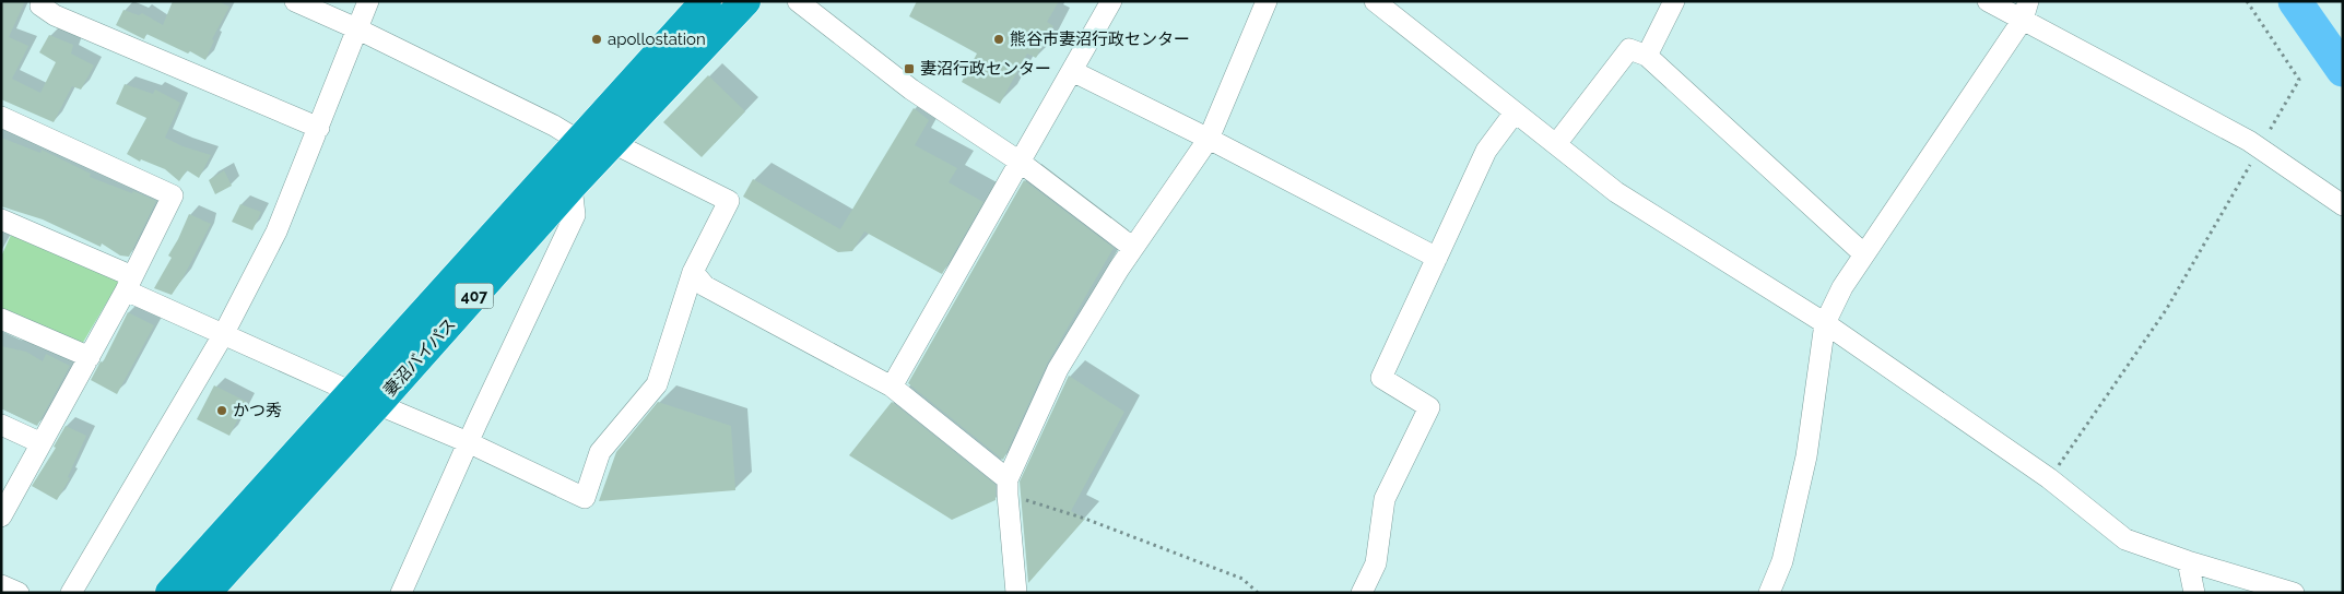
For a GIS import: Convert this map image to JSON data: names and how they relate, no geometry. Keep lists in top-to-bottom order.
{
  "streets": {
    "highway": ["407", "妻沼バイパス"]
  },
  "places": {
    "other": ["apollostation", "熊谷市妻沼行政センター", "かつ秀"],
    "transit": ["妻沼行政センター"]
  }
}
